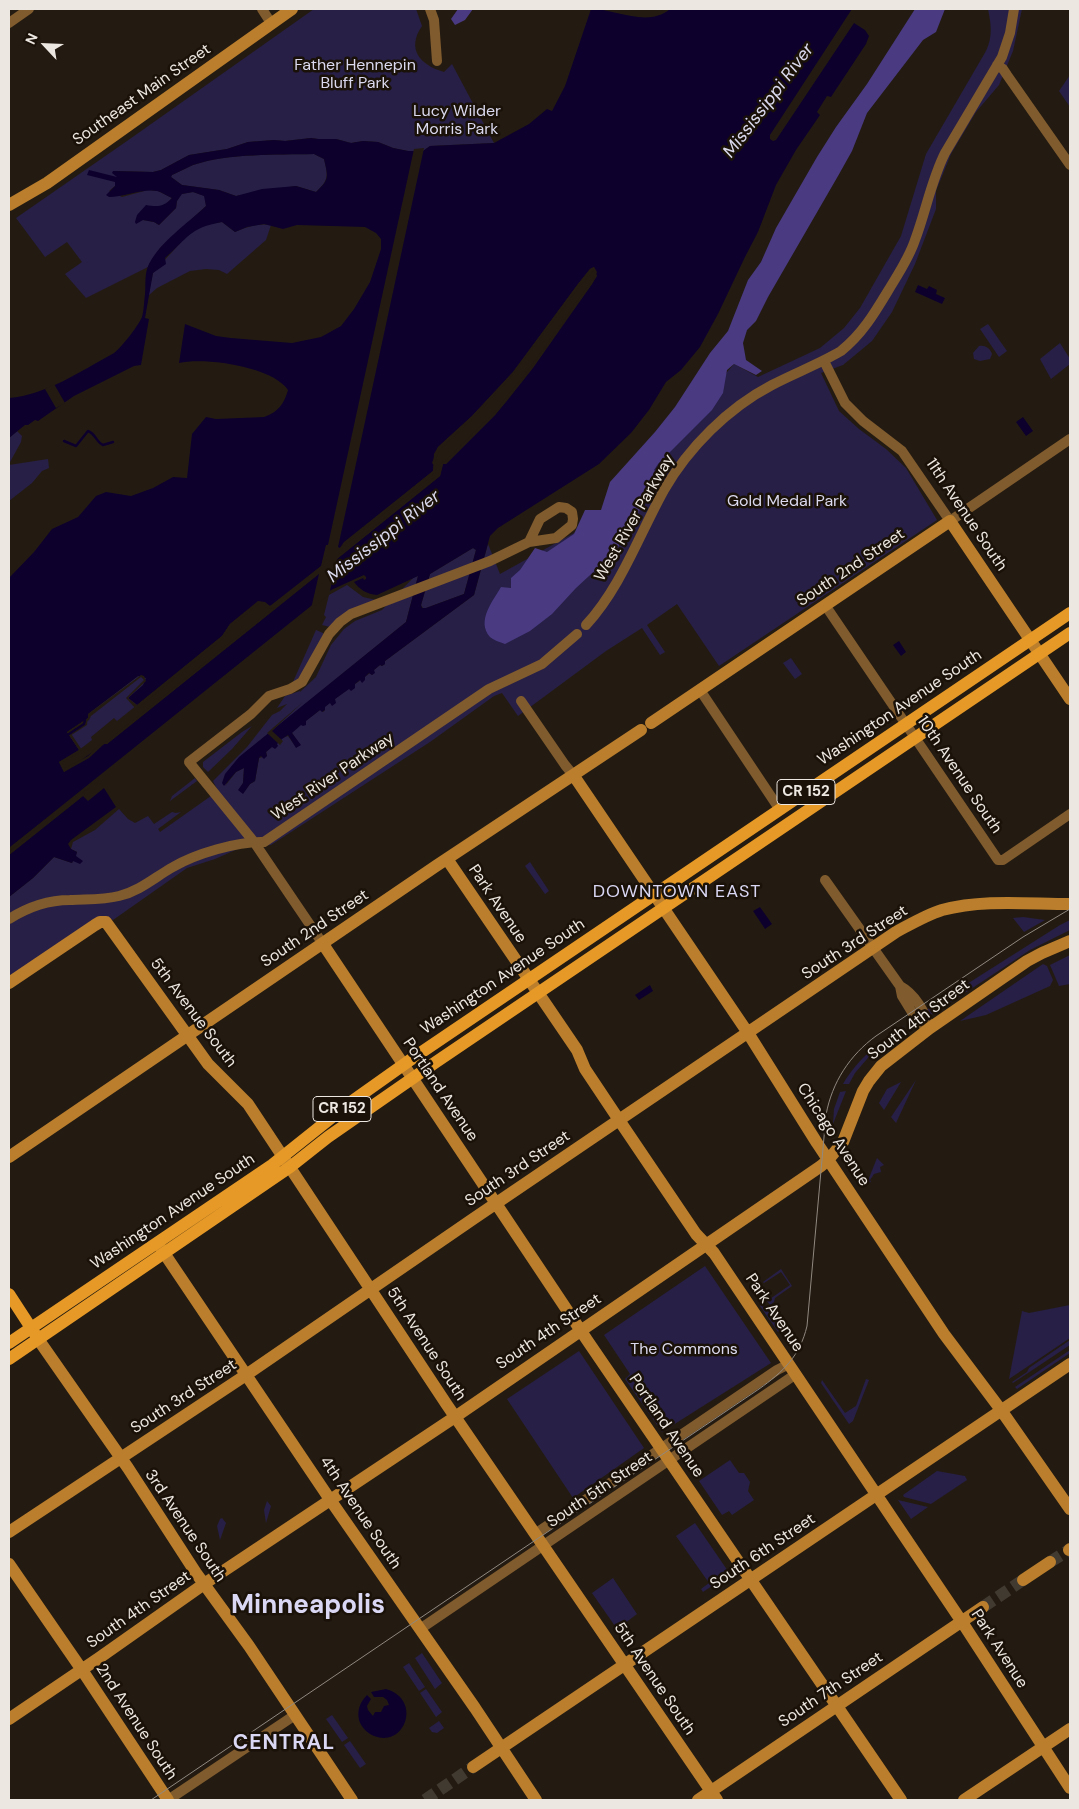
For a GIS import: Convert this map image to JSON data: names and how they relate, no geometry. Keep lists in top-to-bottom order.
{
  "streets": {
    "main road": ["Washington Avenue South", "CR 152", "3rd Avenue South"],
    "street": [
      "Southeast Main Street",
      "11th Avenue South",
      "West River Parkway",
      "South 2nd Street",
      "10th Avenue South",
      "Park Avenue",
      "South 3rd Street",
      "5th Avenue South",
      "South 4th Street",
      "Portland Avenue",
      "Chicago Avenue",
      "South 5th Street",
      "4th Avenue South",
      "South 6th Street",
      "South 7th Street",
      "2nd Avenue South"
    ]
  },
  "crossings": [
    ["11th Avenue South", "West River Parkway"],
    ["11th Avenue South", "South 2nd Street"],
    ["11th Avenue South", "Washington Avenue South"],
    ["West River Parkway", "Portland Avenue"],
    ["South 2nd Street", "10th Avenue South"],
    ["South 2nd Street", "Park Avenue"],
    ["South 2nd Street", "5th Avenue South"],
    ["South 2nd Street", "Portland Avenue"],
    ["South 2nd Street", "Chicago Avenue"],
    ["Washington Avenue South", "10th Avenue South"],
    ["Washington Avenue South", "Park Avenue"],
    ["Washington Avenue South", "5th Avenue South"],
    ["Washington Avenue South", "Portland Avenue"],
    ["Washington Avenue South", "Chicago Avenue"],
    ["Washington Avenue South", "4th Avenue South"],
    ["Washington Avenue South", "3rd Avenue South"],
    ["Park Avenue", "South 3rd Street"],
    ["Park Avenue", "South 4th Street"],
    ["Park Avenue", "South 5th Street"],
    ["Park Avenue", "South 6th Street"],
    ["Park Avenue", "South 7th Street"],
    ["South 3rd Street", "5th Avenue South"],
    ["South 3rd Street", "Portland Avenue"],
    ["South 3rd Street", "Chicago Avenue"],
    ["South 3rd Street", "4th Avenue South"],
    ["South 3rd Street", "3rd Avenue South"],
    ["5th Avenue South", "South 4th Street"],
    ["5th Avenue South", "South 5th Street"],
    ["5th Avenue South", "South 6th Street"],
    ["5th Avenue South", "South 7th Street"],
    ["South 4th Street", "Portland Avenue"],
    ["South 4th Street", "Chicago Avenue"],
    ["South 4th Street", "4th Avenue South"],
    ["South 4th Street", "3rd Avenue South"],
    ["South 4th Street", "2nd Avenue South"],
    ["Portland Avenue", "South 5th Street"],
    ["Portland Avenue", "South 6th Street"],
    ["Portland Avenue", "South 7th Street"],
    ["Chicago Avenue", "South 6th Street"],
    ["South 5th Street", "4th Avenue South"],
    ["4th Avenue South", "South 6th Street"]
  ],
  "districts": ["DOWNTOWN EAST", "Minneapolis", "CENTRAL"],
  "water": ["Mississippi River"],
  "parks": [
    "Father Hennepin Bluff Park",
    "Lucy Wilder Morris Park",
    "Gold Medal Park",
    "The Commons"
  ],
  "north": "top left"
}
